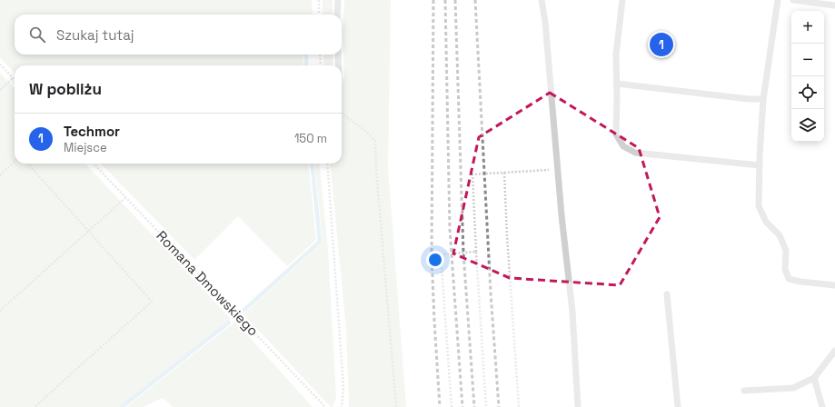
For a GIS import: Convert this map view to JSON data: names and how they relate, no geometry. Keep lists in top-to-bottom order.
{
  "streets": {
    "path": ["Romana Dmowskiego"]
  },
  "page": {
    "map_buttons": ["+", "−"],
    "search": "Szukaj tutaj",
    "pins": "1",
    "heading": "W pobliżu",
    "list": [
      {
        "mark": "1",
        "name": "Techmor",
        "note": "Miejsce",
        "value": "150 m"
      }
    ]
  }
}
